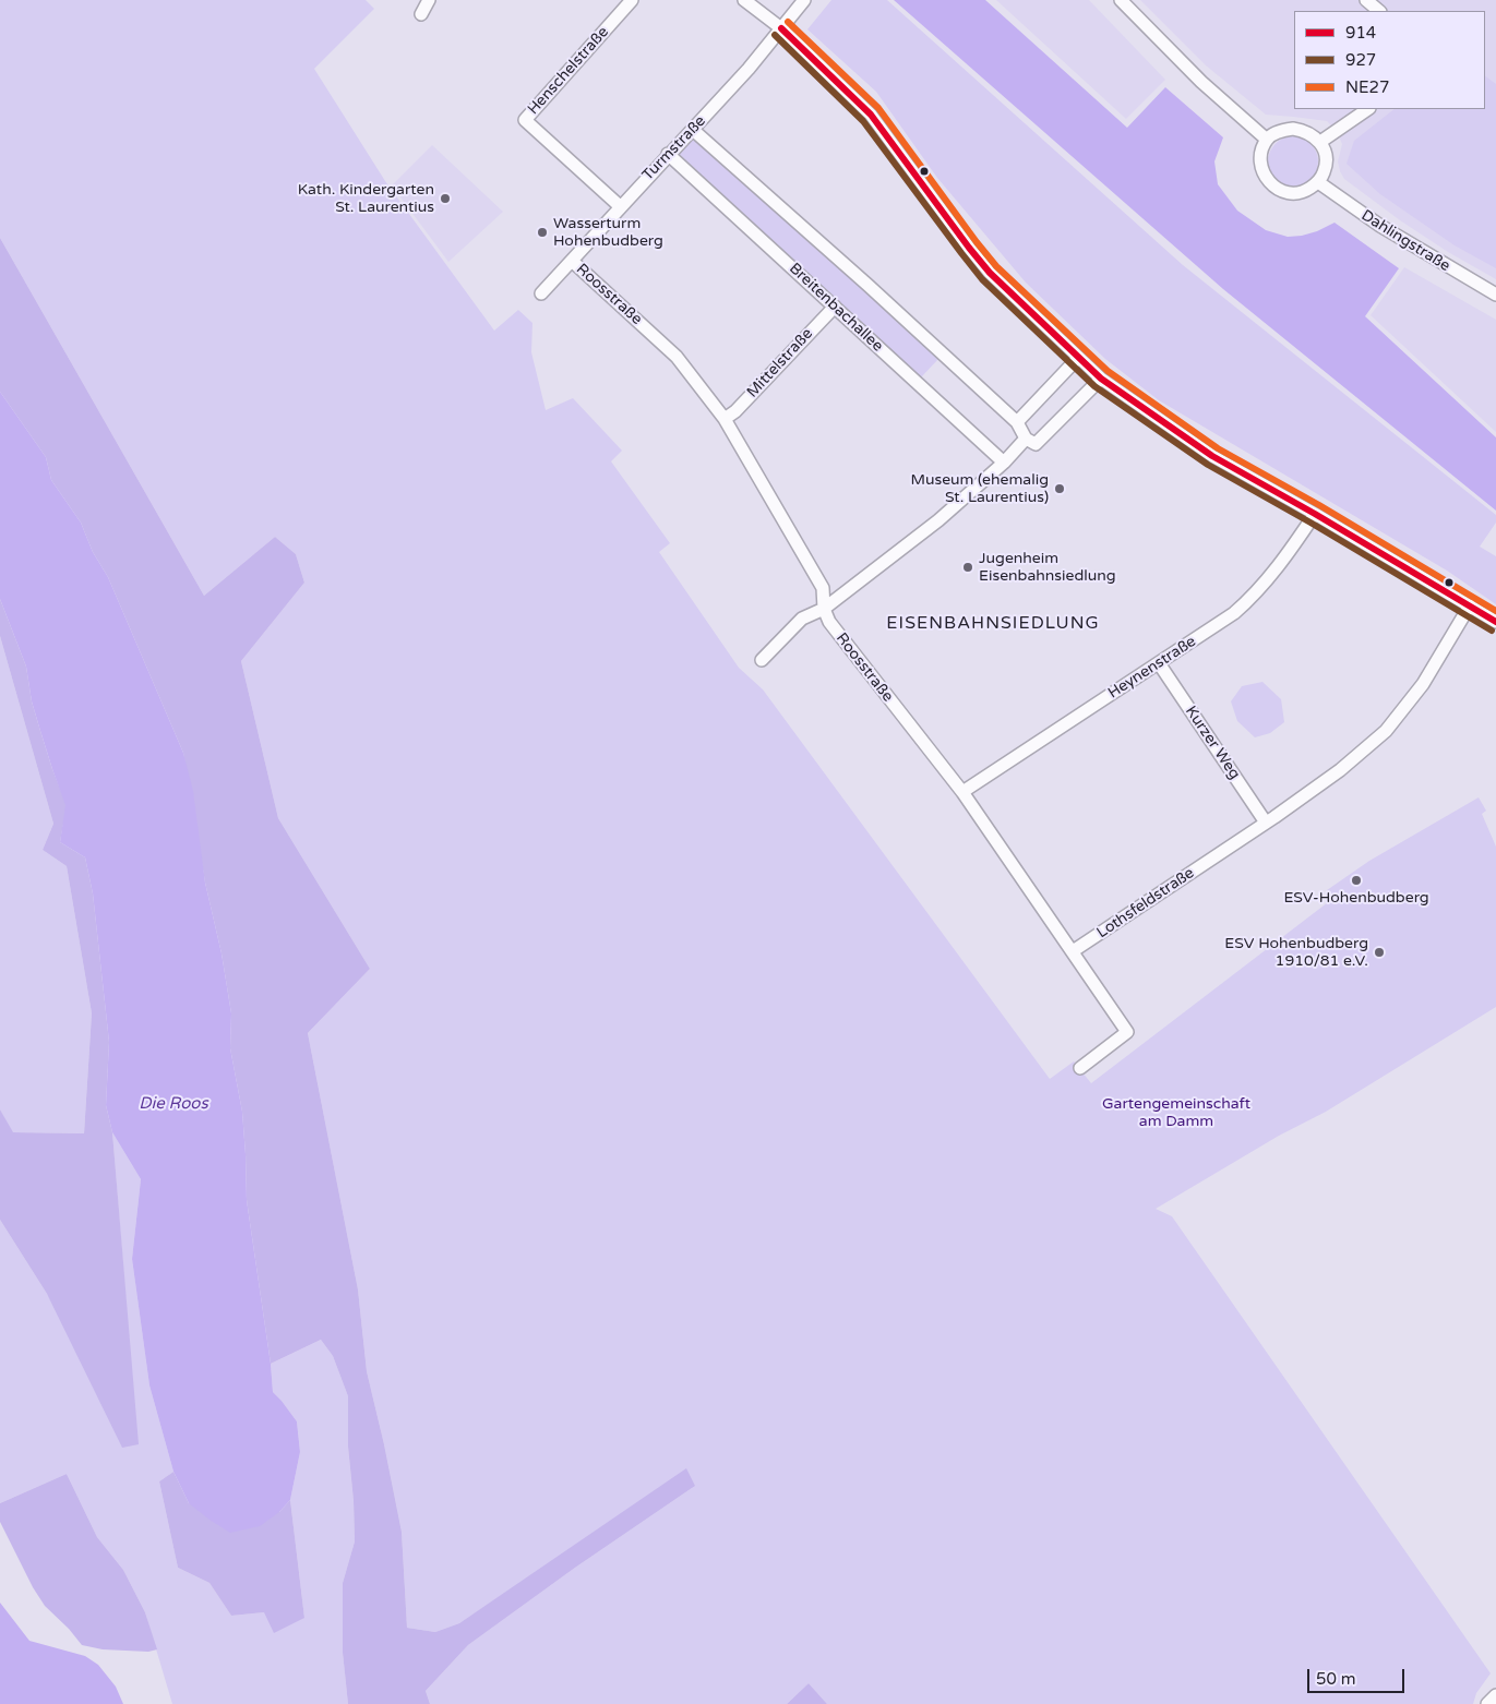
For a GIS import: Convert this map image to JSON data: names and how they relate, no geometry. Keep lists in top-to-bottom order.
{
  "streets": {
    "street": [
      "Henschelstraße",
      "Turmstraße",
      "Dahlingstraße",
      "Roosstraße",
      "Breitenbachallee",
      "Mittelstraße",
      "Heynenstraße",
      "Kurzer Weg",
      "Lothsfeldstraße"
    ]
  },
  "crossings": [
    ["Henschelstraße", "Turmstraße"],
    ["Turmstraße", "Roosstraße"],
    ["Turmstraße", "Breitenbachallee"],
    ["Roosstraße", "Mittelstraße"],
    ["Roosstraße", "Heynenstraße"],
    ["Roosstraße", "Lothsfeldstraße"],
    ["Breitenbachallee", "Mittelstraße"],
    ["Heynenstraße", "Kurzer Weg"],
    ["Kurzer Weg", "Lothsfeldstraße"]
  ],
  "districts": ["EISENBAHNSIEDLUNG"],
  "water": ["Die Roos"],
  "parks": ["Gartengemeinschaft am Damm"],
  "places": [
    "Kath. Kindergarten St. Laurentius",
    "Wasserturm Hohenbudberg",
    "Museum (ehemalig St. Laurentius)",
    "Jugenheim Eisenbahnsiedlung",
    "ESV-Hohenbudberg",
    "ESV Hohenbudberg 1910/81 e.V."
  ],
  "lines": ["transit line NE27", "transit line 914", "transit line 927"],
  "legend": ["914", "927", "NE27"],
  "scale_bar": "50 m"
}
